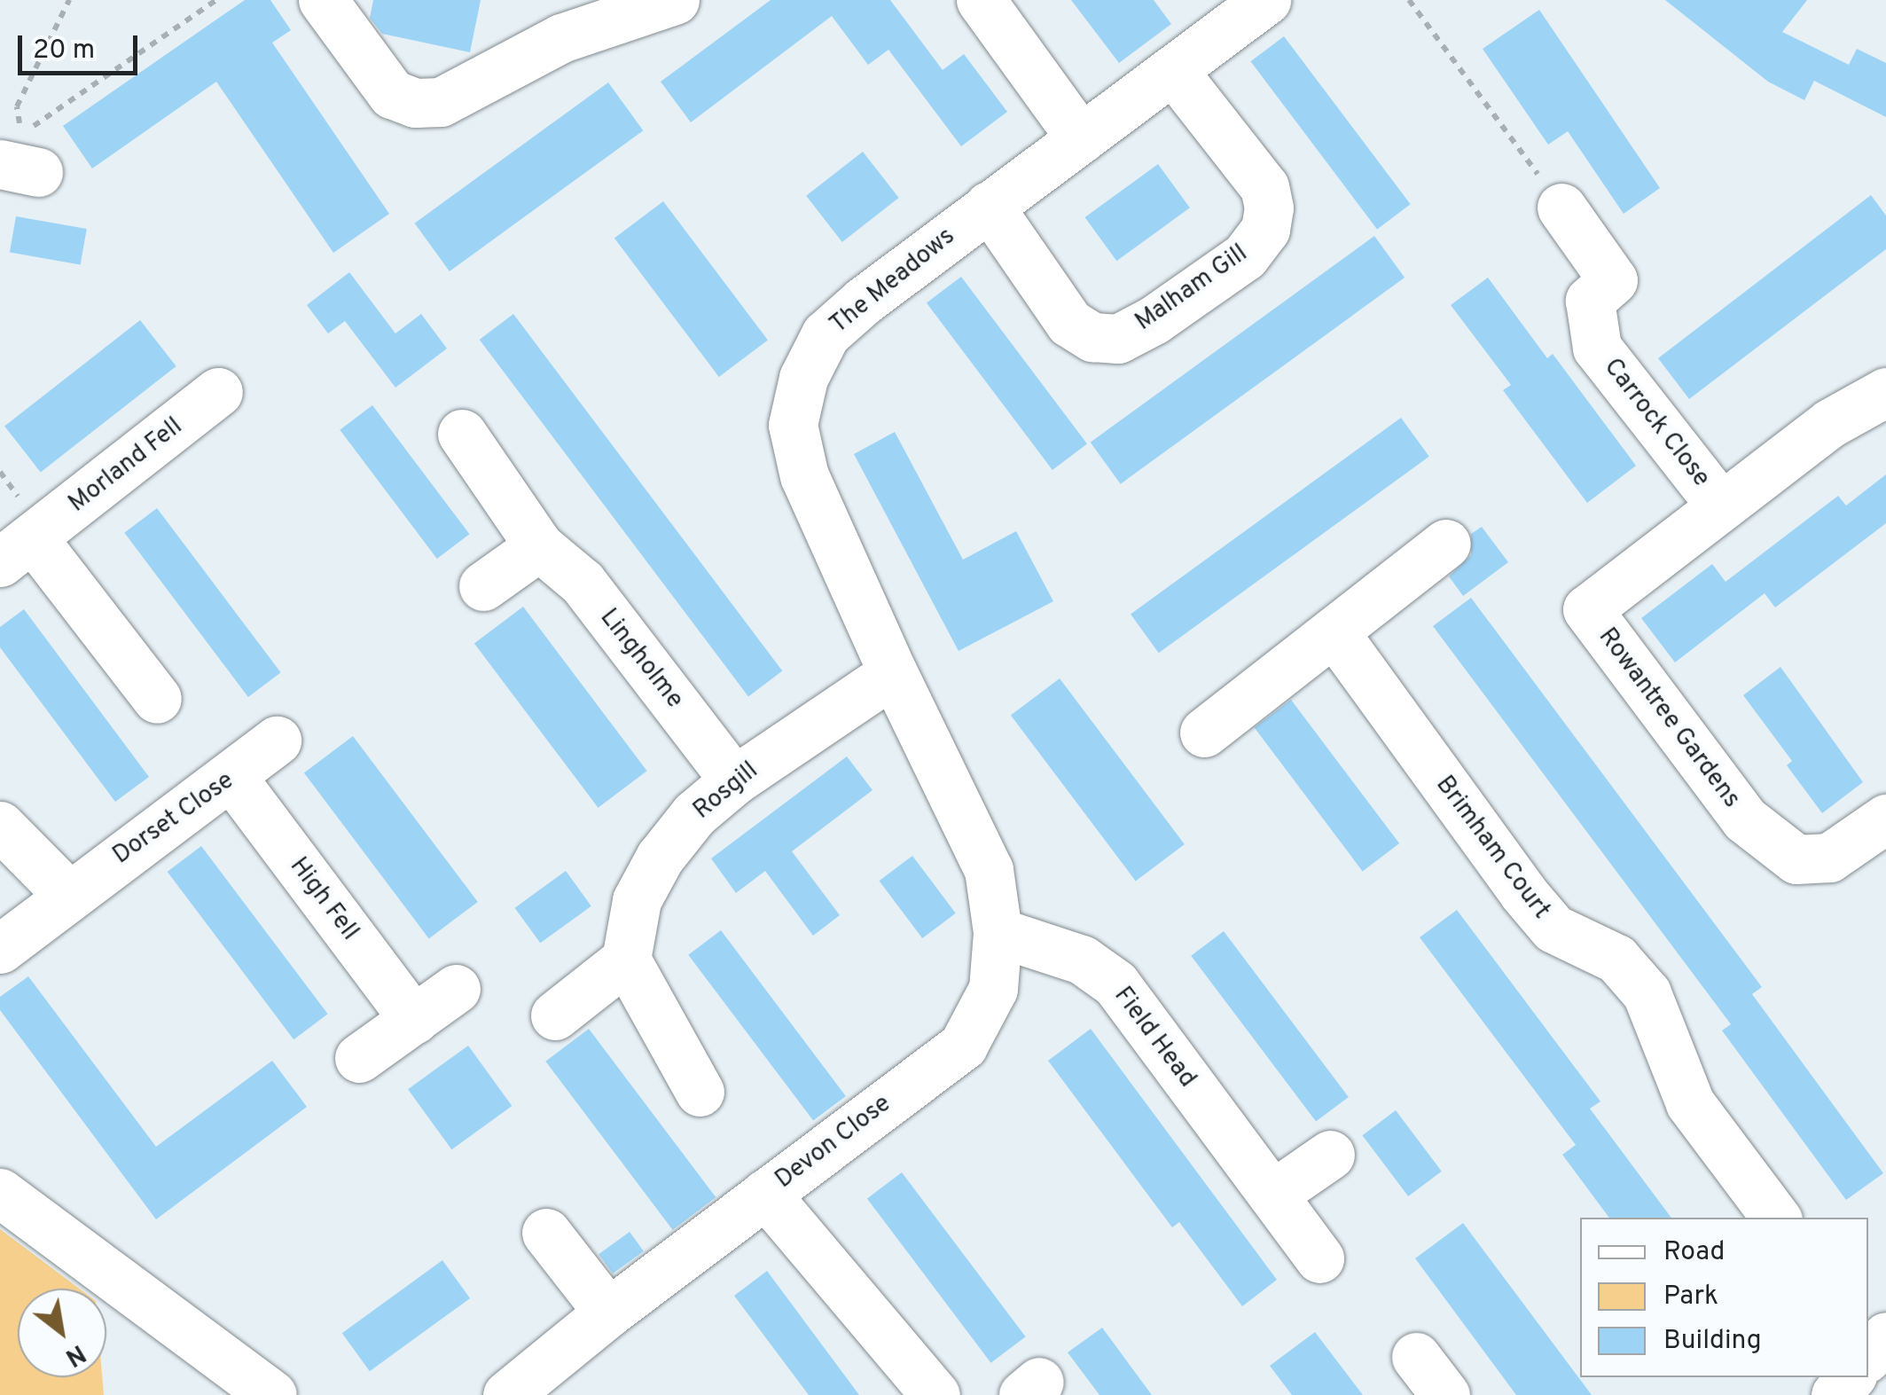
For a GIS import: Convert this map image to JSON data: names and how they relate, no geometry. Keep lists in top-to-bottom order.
{
  "streets": {
    "street": [
      "The Meadows",
      "Malham Gill",
      "Carrock Close",
      "Morland Fell",
      "Lingholme",
      "Rowantree Gardens",
      "Rosgill",
      "Dorset Close",
      "Brimham Court",
      "High Fell",
      "Field Head",
      "Devon Close"
    ]
  },
  "crossings": [
    ["The Meadows", "Malham Gill"],
    ["The Meadows", "Rosgill"],
    ["The Meadows", "Field Head"],
    ["The Meadows", "Devon Close"],
    ["Carrock Close", "Rowantree Gardens"],
    ["Lingholme", "Rosgill"],
    ["Dorset Close", "High Fell"],
    ["Field Head", "Devon Close"]
  ],
  "legend": ["Road", "Park", "Building"],
  "scale_bar": "20 m",
  "north": "bottom right"
}
